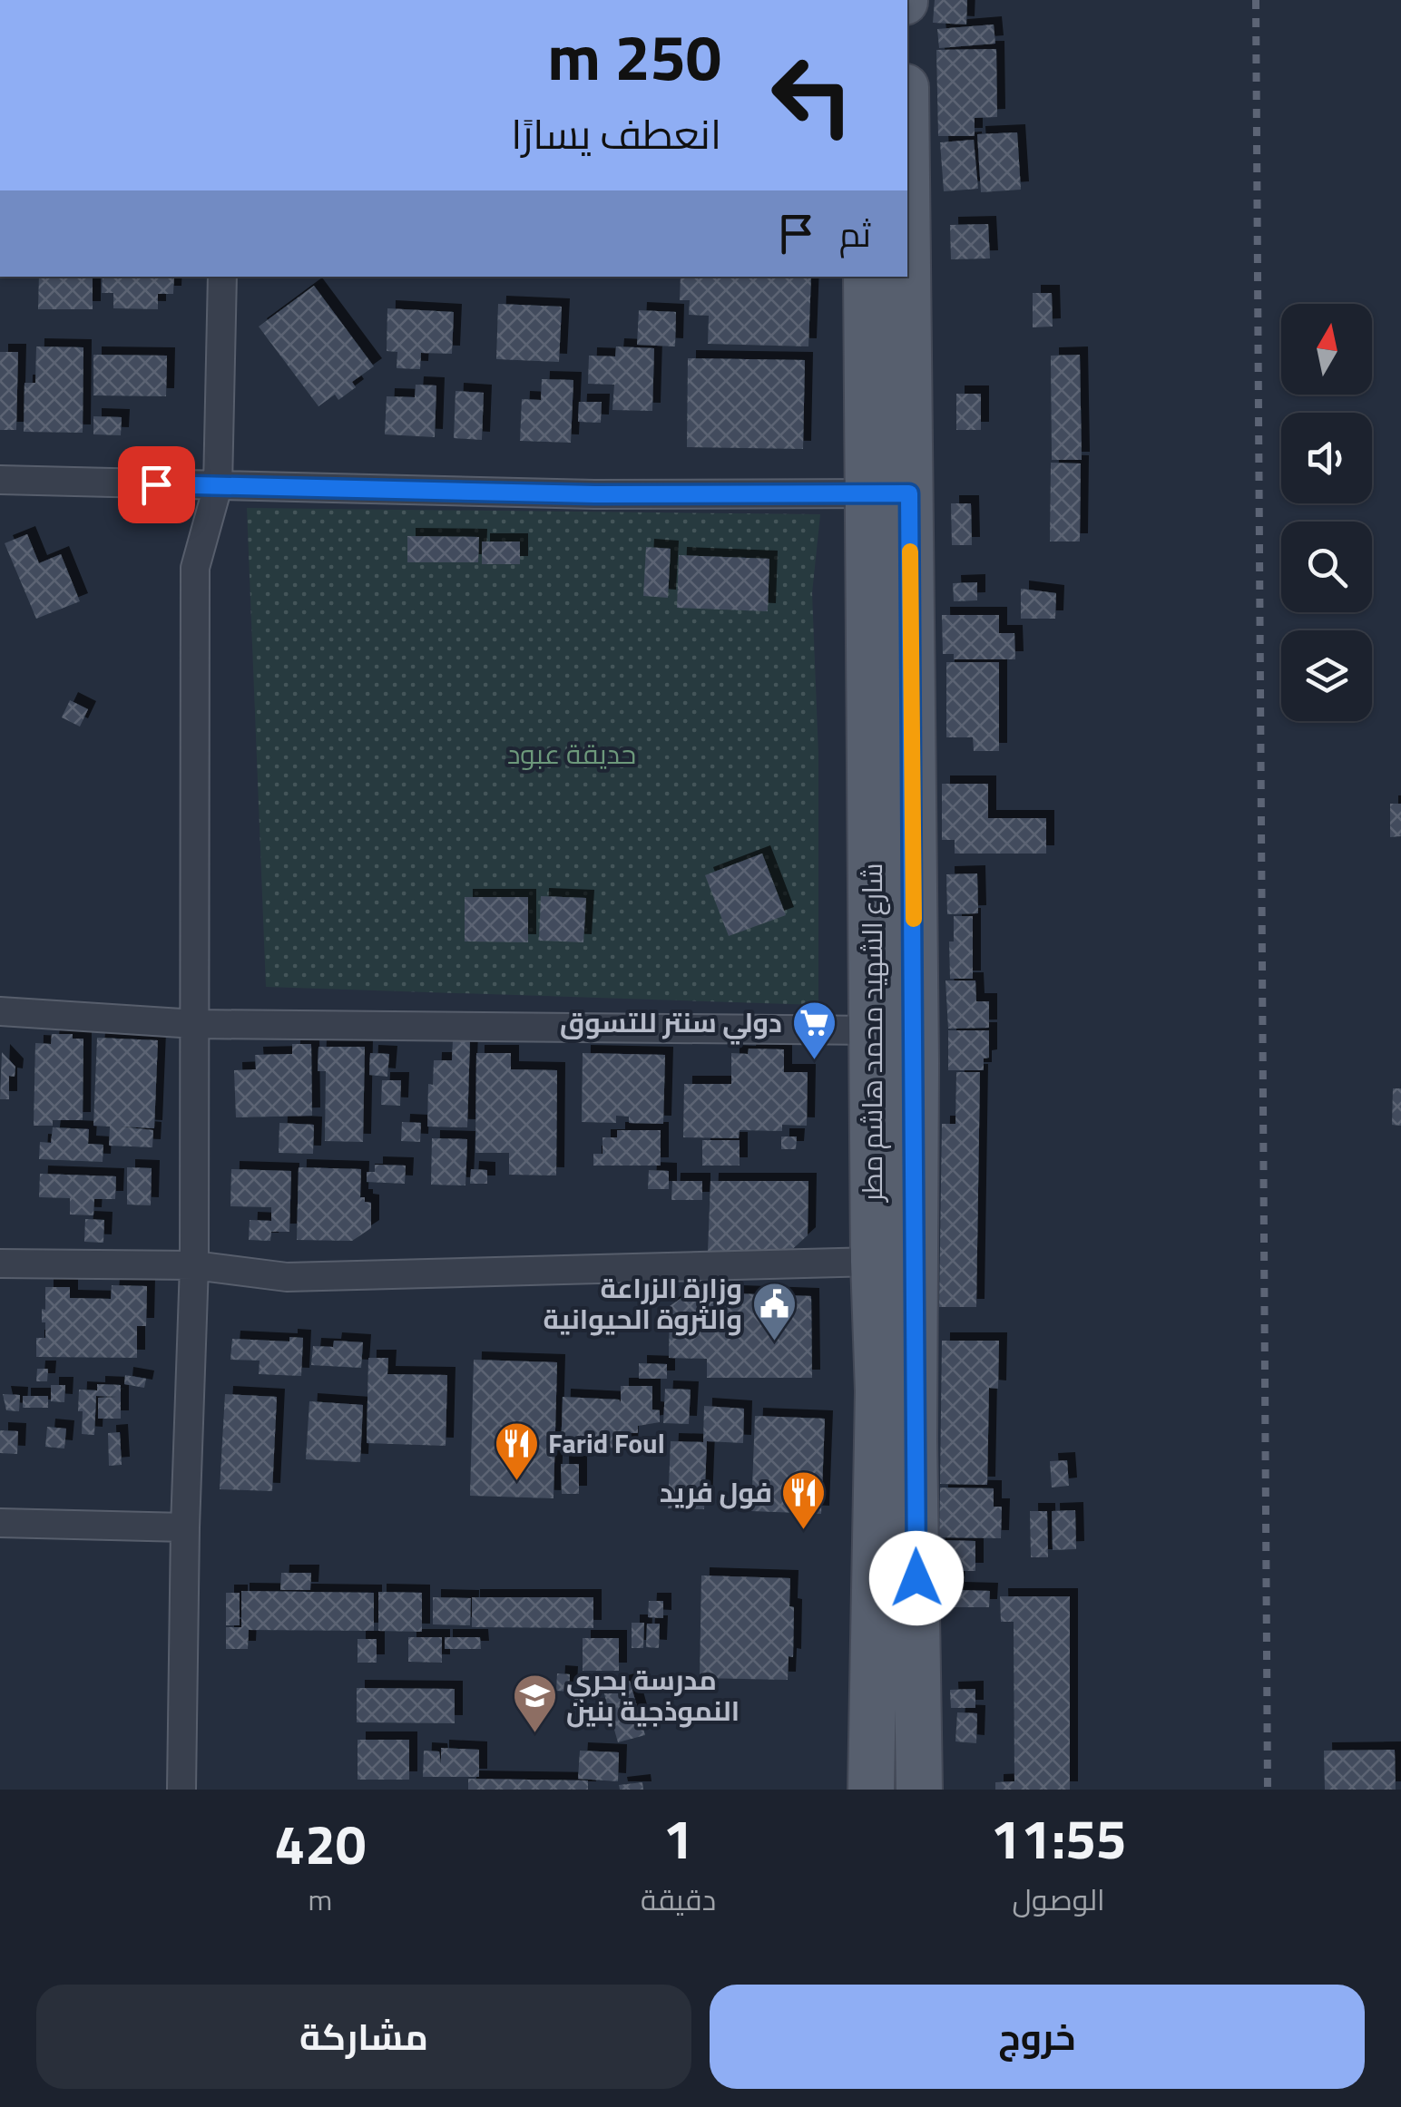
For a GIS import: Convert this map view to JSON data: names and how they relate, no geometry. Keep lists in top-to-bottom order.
{
  "streets": {
    "main road": ["شارع الشهيد محمد هاشم مطر"]
  },
  "parks": ["حديقة عبود"],
  "places": {
    "supermarket": ["دولي سنتر للتسوق"],
    "public building": ["وزارة الزراعة والثروة الحيوانية"],
    "restaurant": ["Farid Foul", "فول فريد"],
    "school or university": ["مدرسة بحري النموذجية بنين"]
  },
  "north": "top",
  "page": {
    "turn": ["250 m", "انعطف يسارًا"],
    "then": "ثم",
    "eta": [
      "11:55",
      "الوصول",
      "1",
      "دقيقة",
      "420",
      "m"
    ],
    "buttons": ["خروج", "مشاركة"]
  }
}
